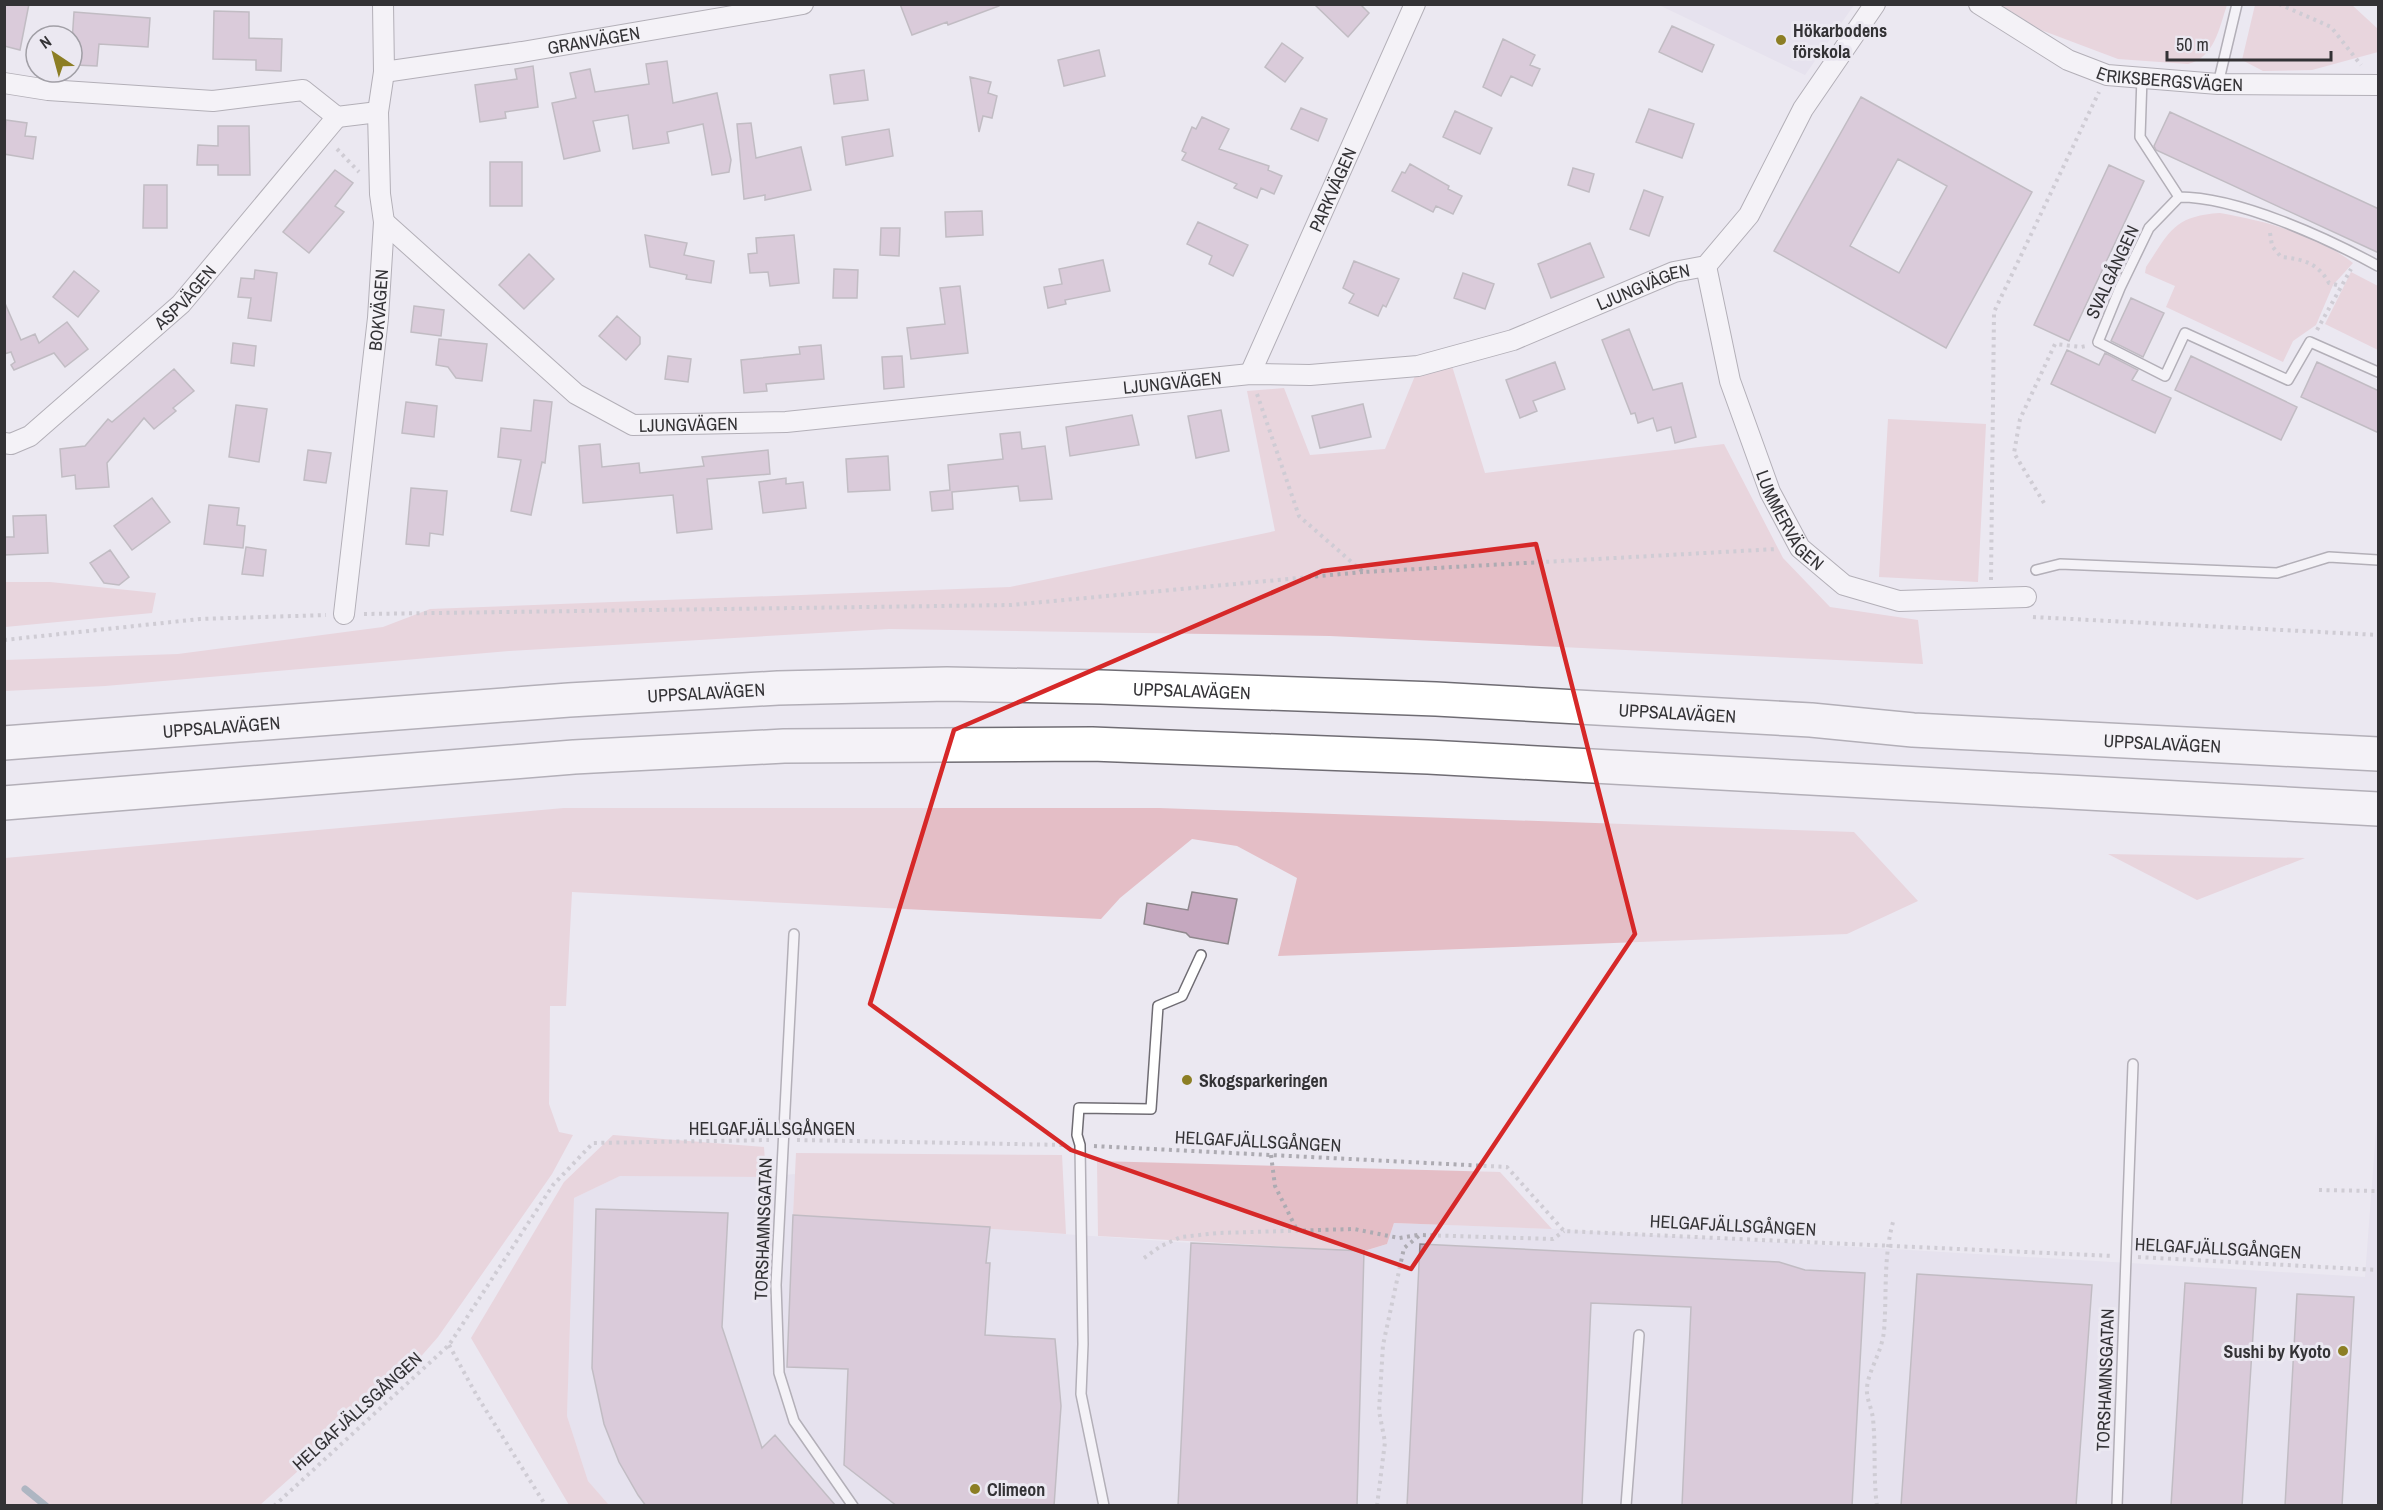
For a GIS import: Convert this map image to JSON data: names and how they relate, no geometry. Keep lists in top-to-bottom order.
{
  "streets": {
    "highway": ["UPPSALAVÄGEN"],
    "street": [
      "GRANVÄGEN",
      "ERIKSBERGSVÄGEN",
      "PARKVÄGEN",
      "LJUNGVÄGEN",
      "ASPVÄGEN",
      "BOKVÄGEN",
      "LUMMERVÄGEN"
    ],
    "lane": ["SVALGÅNGEN", "TORSHAMNSGATAN"],
    "path": ["HELGAFJÄLLSGÅNGEN"]
  },
  "crossings": [
    ["GRANVÄGEN", "BOKVÄGEN"],
    ["PARKVÄGEN", "LJUNGVÄGEN"],
    ["LJUNGVÄGEN", "BOKVÄGEN"],
    ["LJUNGVÄGEN", "LUMMERVÄGEN"],
    ["HELGAFJÄLLSGÅNGEN", "TORSHAMNSGATAN"]
  ],
  "places": [
    "Hökarbodens förskola",
    "Skogsparkeringen",
    "Sushi by Kyoto",
    "Climeon"
  ],
  "scale_bar": "50 m",
  "north": "top left"
}
